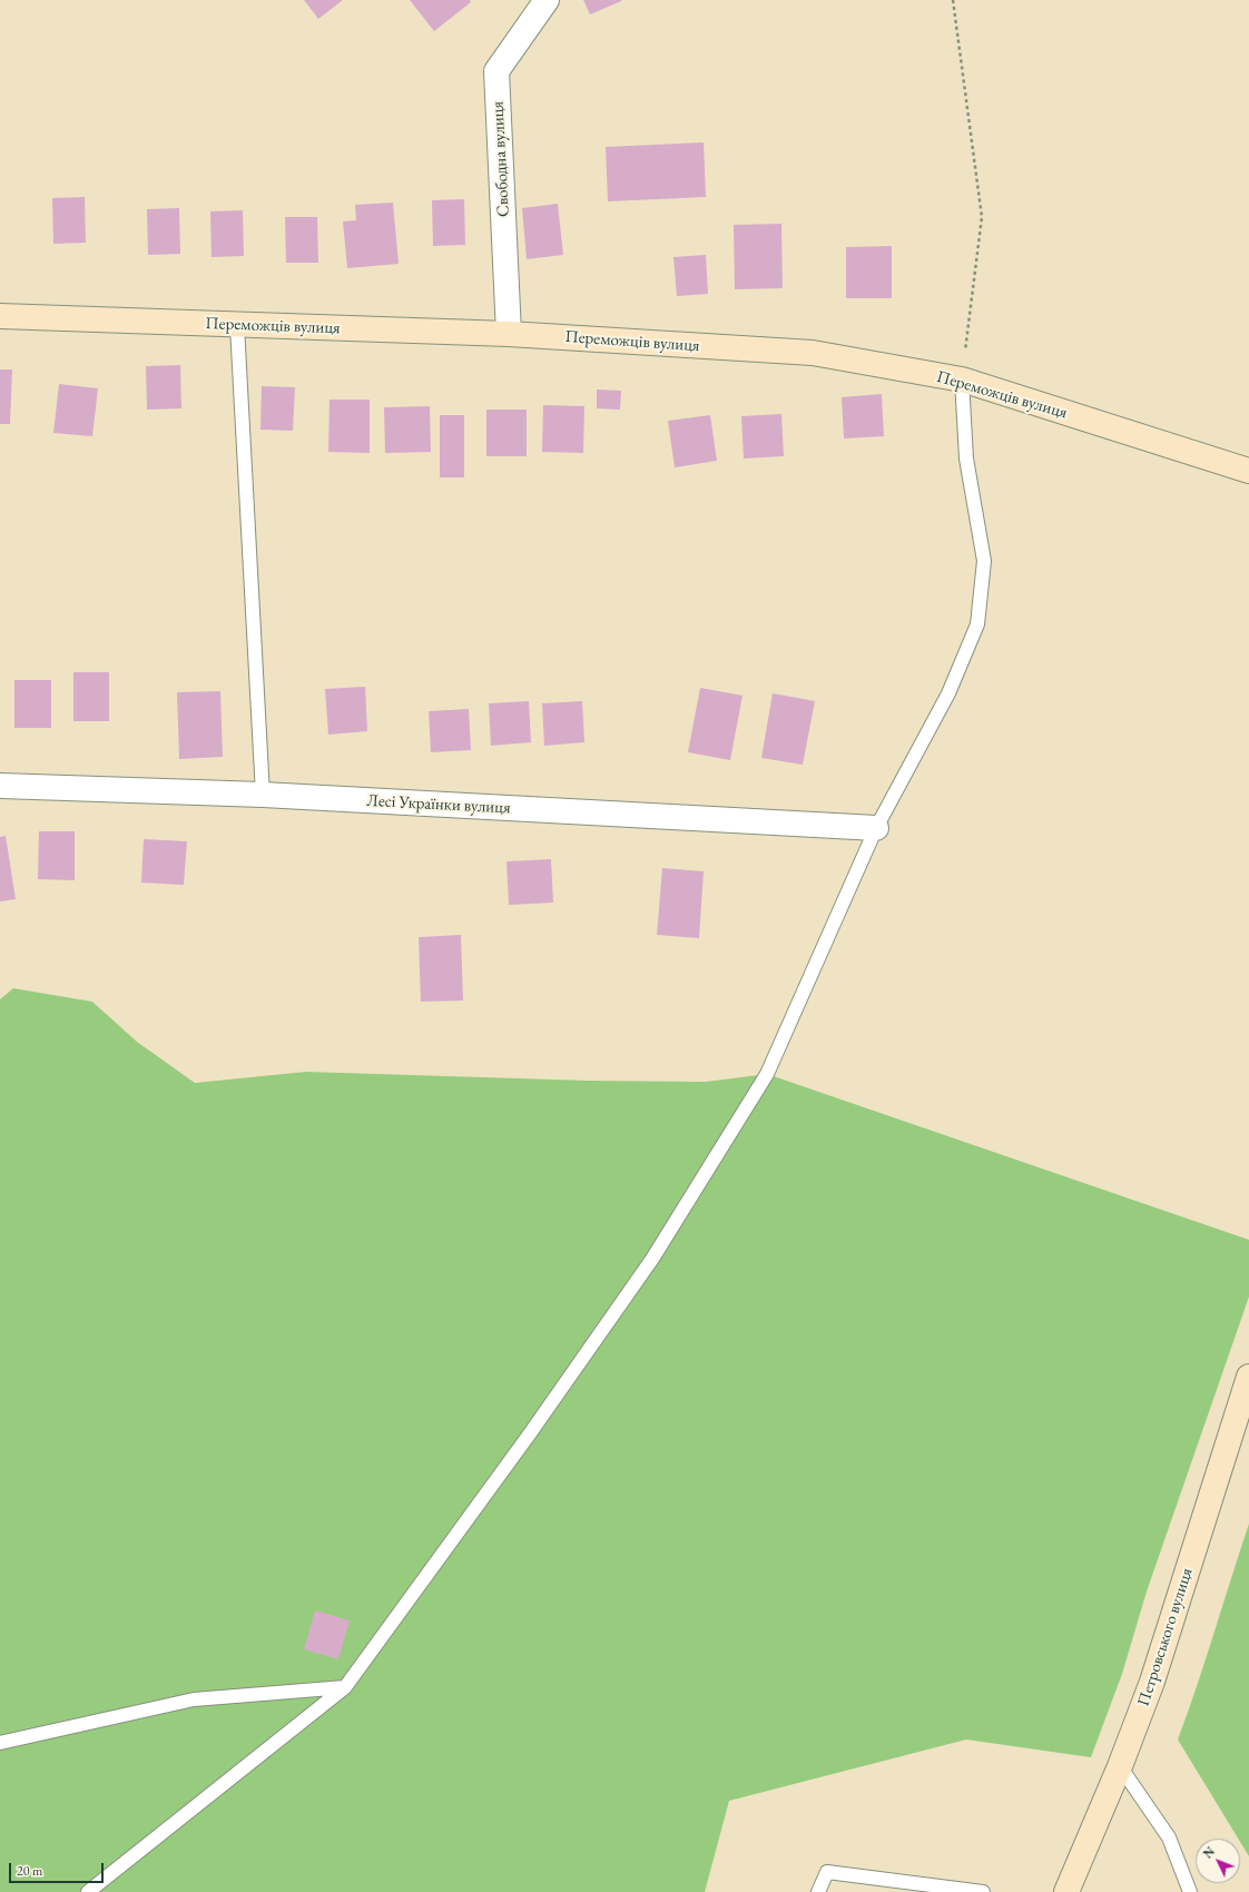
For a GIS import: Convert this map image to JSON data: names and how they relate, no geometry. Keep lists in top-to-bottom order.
{
  "streets": {
    "main road": ["Переможців вулиця", "Петровського вулиця"],
    "street": ["Свободна вулиця", "Лесі Українки вулиця"]
  },
  "crossings": [
    ["Свободна вулиця", "Переможців вулиця"]
  ],
  "scale_bar": "20 m",
  "north": "top left"
}
